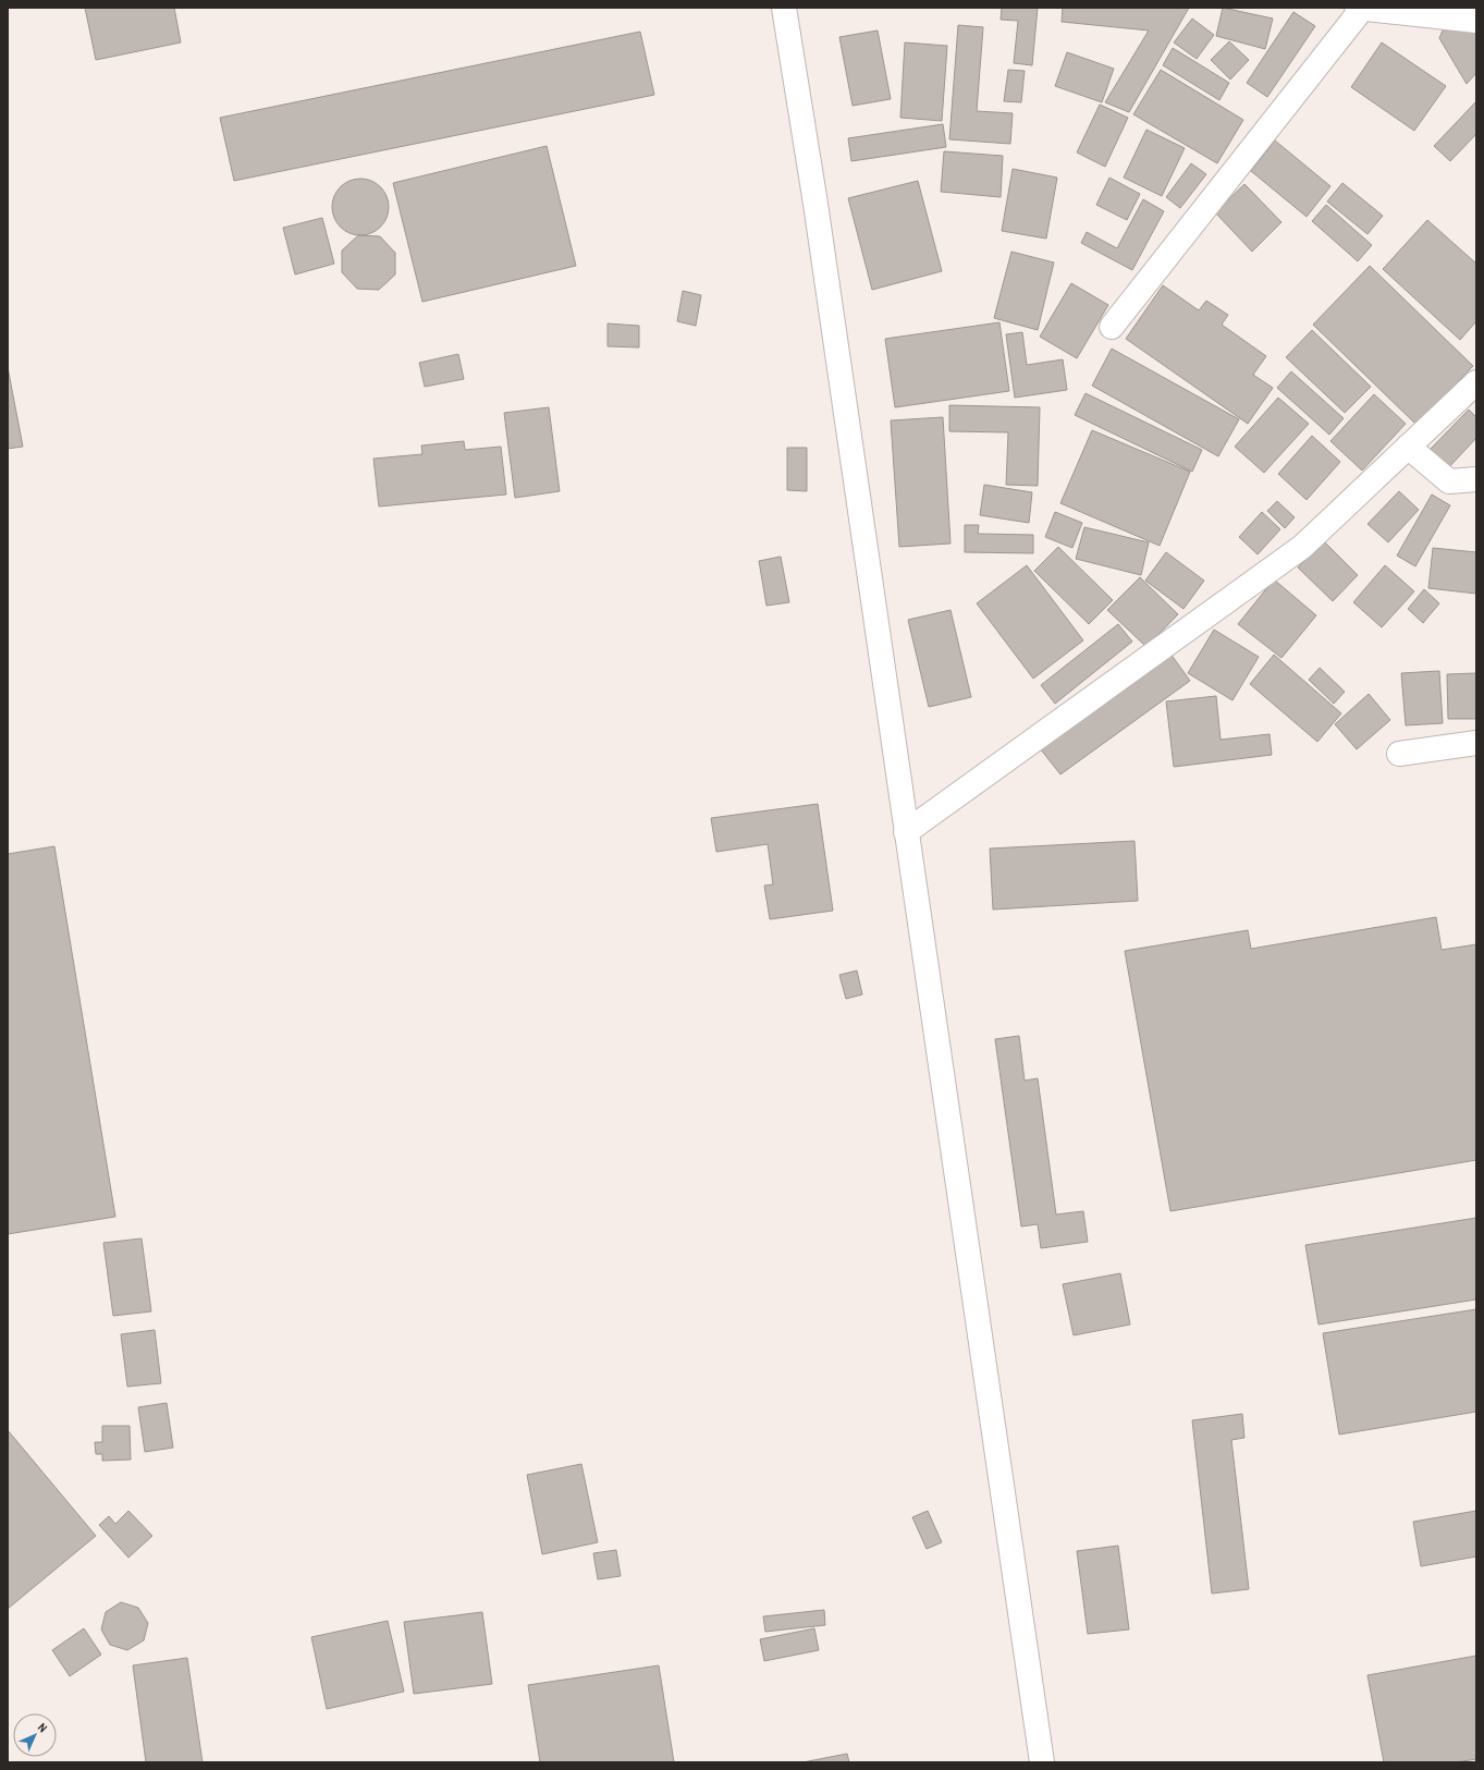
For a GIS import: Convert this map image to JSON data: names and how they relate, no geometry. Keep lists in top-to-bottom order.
{
  "north": "top right"
}
